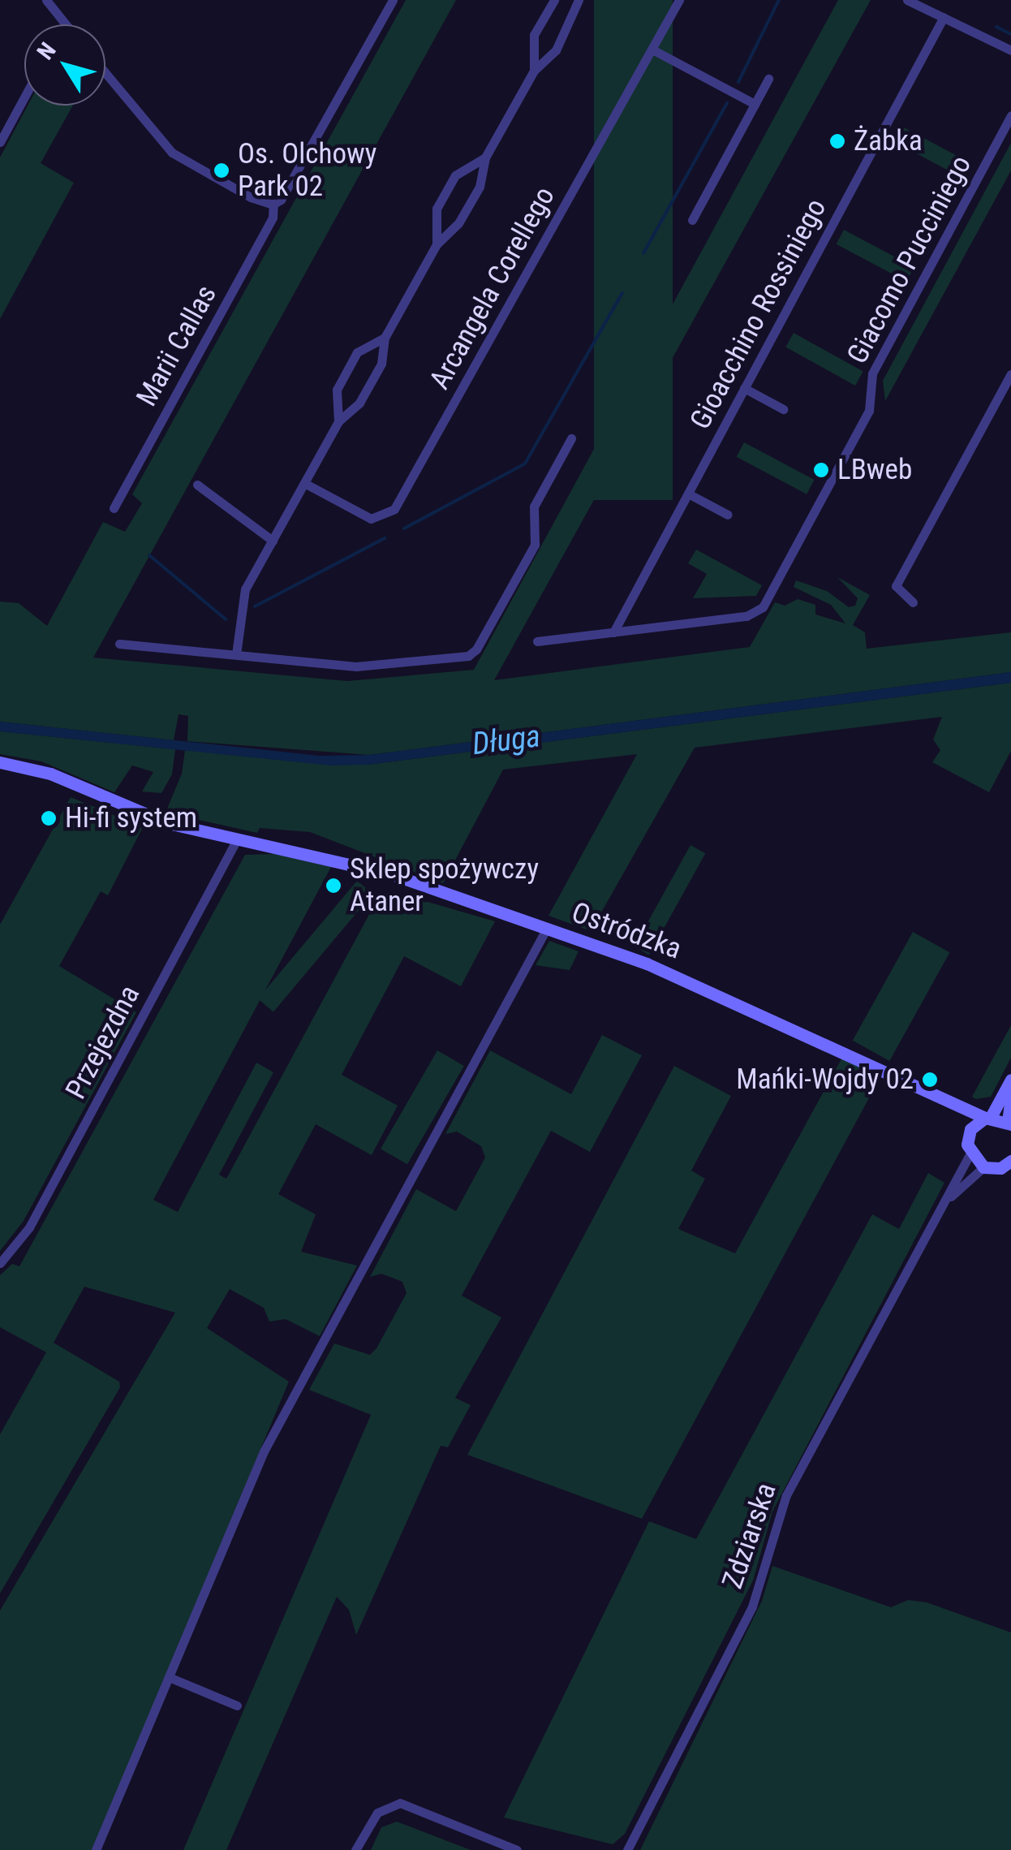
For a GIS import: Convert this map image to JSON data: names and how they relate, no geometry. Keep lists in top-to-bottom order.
{
  "streets": {
    "street": [
      "Giacomo Pucciniego",
      "Arcangela Corellego",
      "Gioacchino Rossiniego",
      "Marii Callas",
      "Ostródzka",
      "Przejezdna",
      "Zdziarska"
    ]
  },
  "crossings": [
    ["Giacomo Pucciniego", "Gioacchino Rossiniego"],
    ["Ostródzka", "Przejezdna"]
  ],
  "water": ["Długa"],
  "places": [
    "Żabka",
    "Os. Olchowy Park 02",
    "LBweb",
    "Hi-fi system",
    "Sklep spożywczy Ataner",
    "Mańki-Wojdy 02"
  ],
  "north": "top left"
}
